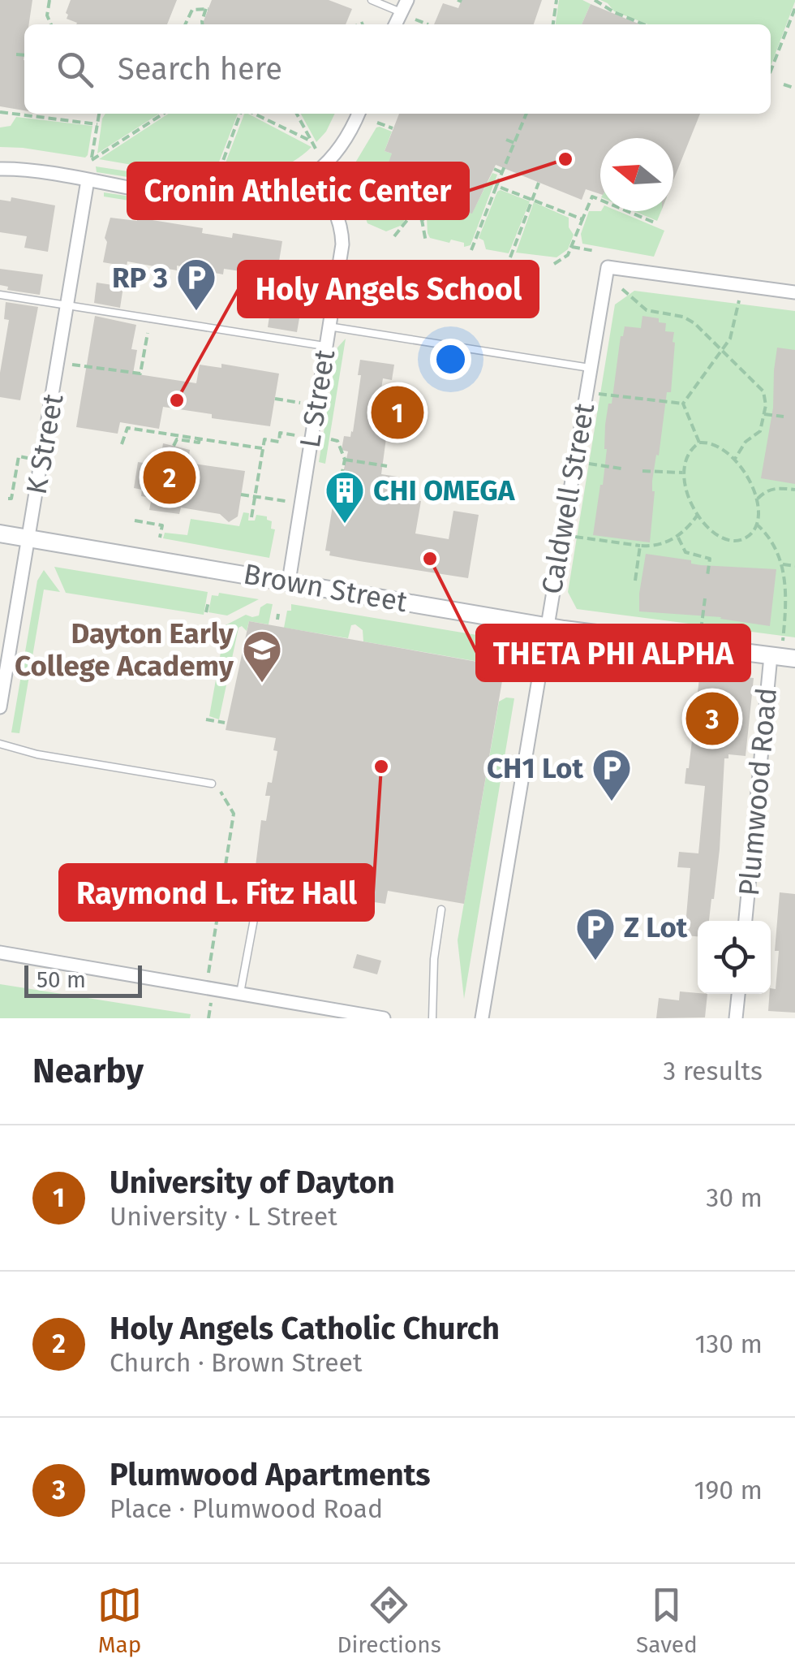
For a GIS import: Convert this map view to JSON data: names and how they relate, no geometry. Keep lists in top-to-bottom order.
{
  "streets": {
    "street": [
      "L Street",
      "K Street",
      "Caldwell Street",
      "Brown Street",
      "Plumwood Road"
    ]
  },
  "crossings": [
    ["L Street", "Brown Street"],
    ["K Street", "Brown Street"],
    ["Caldwell Street", "Brown Street"],
    ["Brown Street", "Plumwood Road"]
  ],
  "places": {
    "other": [
      "Cronin Athletic Center",
      "Holy Angels School",
      "THETA PHI ALPHA",
      "Raymond L. Fitz Hall"
    ],
    "parking": ["RP 3", "CH1 Lot", "Z Lot"],
    "building": ["CHI OMEGA"],
    "school or university": ["Dayton Early College Academy"]
  },
  "scale_bar": "50 m",
  "north": "left",
  "page": {
    "search": "Search here",
    "pins": ["1", "2", "3"],
    "scale": "50 m",
    "heading": ["Nearby", "3 results"],
    "list": [
      {
        "mark": "1",
        "name": "University of Dayton",
        "note": "University · L Street",
        "value": "30 m"
      },
      {
        "mark": "2",
        "name": "Holy Angels Catholic Church",
        "note": "Church · Brown Street",
        "value": "130 m"
      },
      {
        "mark": "3",
        "name": "Plumwood Apartments",
        "note": "Place · Plumwood Road",
        "value": "190 m"
      }
    ],
    "nav": ["Map", "Directions", "Saved"]
  }
}
